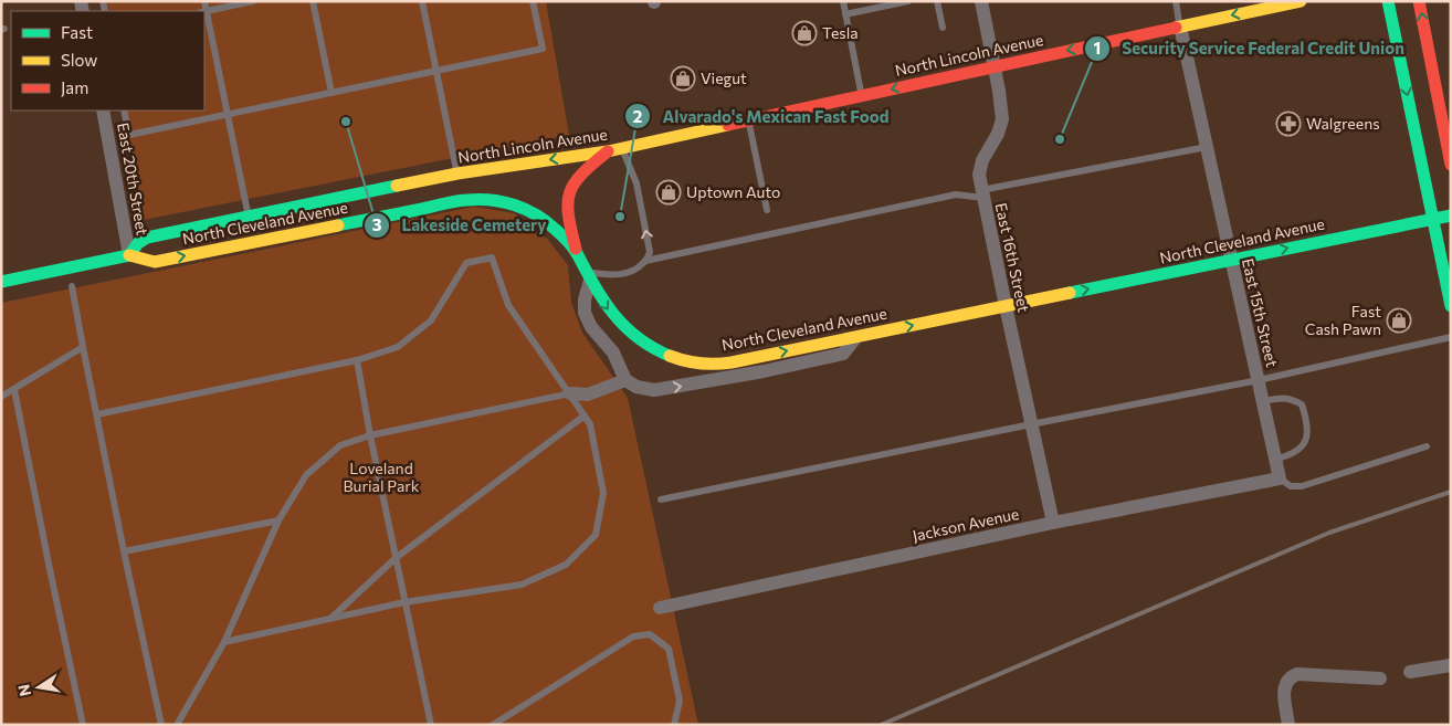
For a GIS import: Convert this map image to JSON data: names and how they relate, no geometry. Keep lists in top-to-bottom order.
{
  "streets": {
    "highway": ["North Lincoln Avenue", "North Cleveland Avenue"],
    "street": [
      "East 20th Street",
      "East 16th Street",
      "East 15th Street",
      "Jackson Avenue"
    ]
  },
  "crossings": [
    ["North Lincoln Avenue", "East 20th Street"],
    ["North Lincoln Avenue", "North Cleveland Avenue"],
    ["North Lincoln Avenue", "East 16th Street"],
    ["North Lincoln Avenue", "East 15th Street"],
    ["East 20th Street", "North Cleveland Avenue"],
    ["North Cleveland Avenue", "East 16th Street"],
    ["North Cleveland Avenue", "East 15th Street"],
    ["East 16th Street", "Jackson Avenue"],
    ["East 15th Street", "Jackson Avenue"]
  ],
  "one_way": ["North Lincoln Avenue", "North Cleveland Avenue"],
  "parks": ["Loveland Burial Park"],
  "places": {
    "shop": [
      "Tesla",
      "Viegut",
      "Uptown Auto",
      "Fast Cash Pawn"
    ],
    "other": ["Lakeside Cemetery", "Security Service Federal Credit Union", "Alvarado's Mexican Fast Food"],
    "pharmacy": ["Walgreens"]
  },
  "legend": ["Fast", "Slow", "Jam"],
  "north": "left"
}
